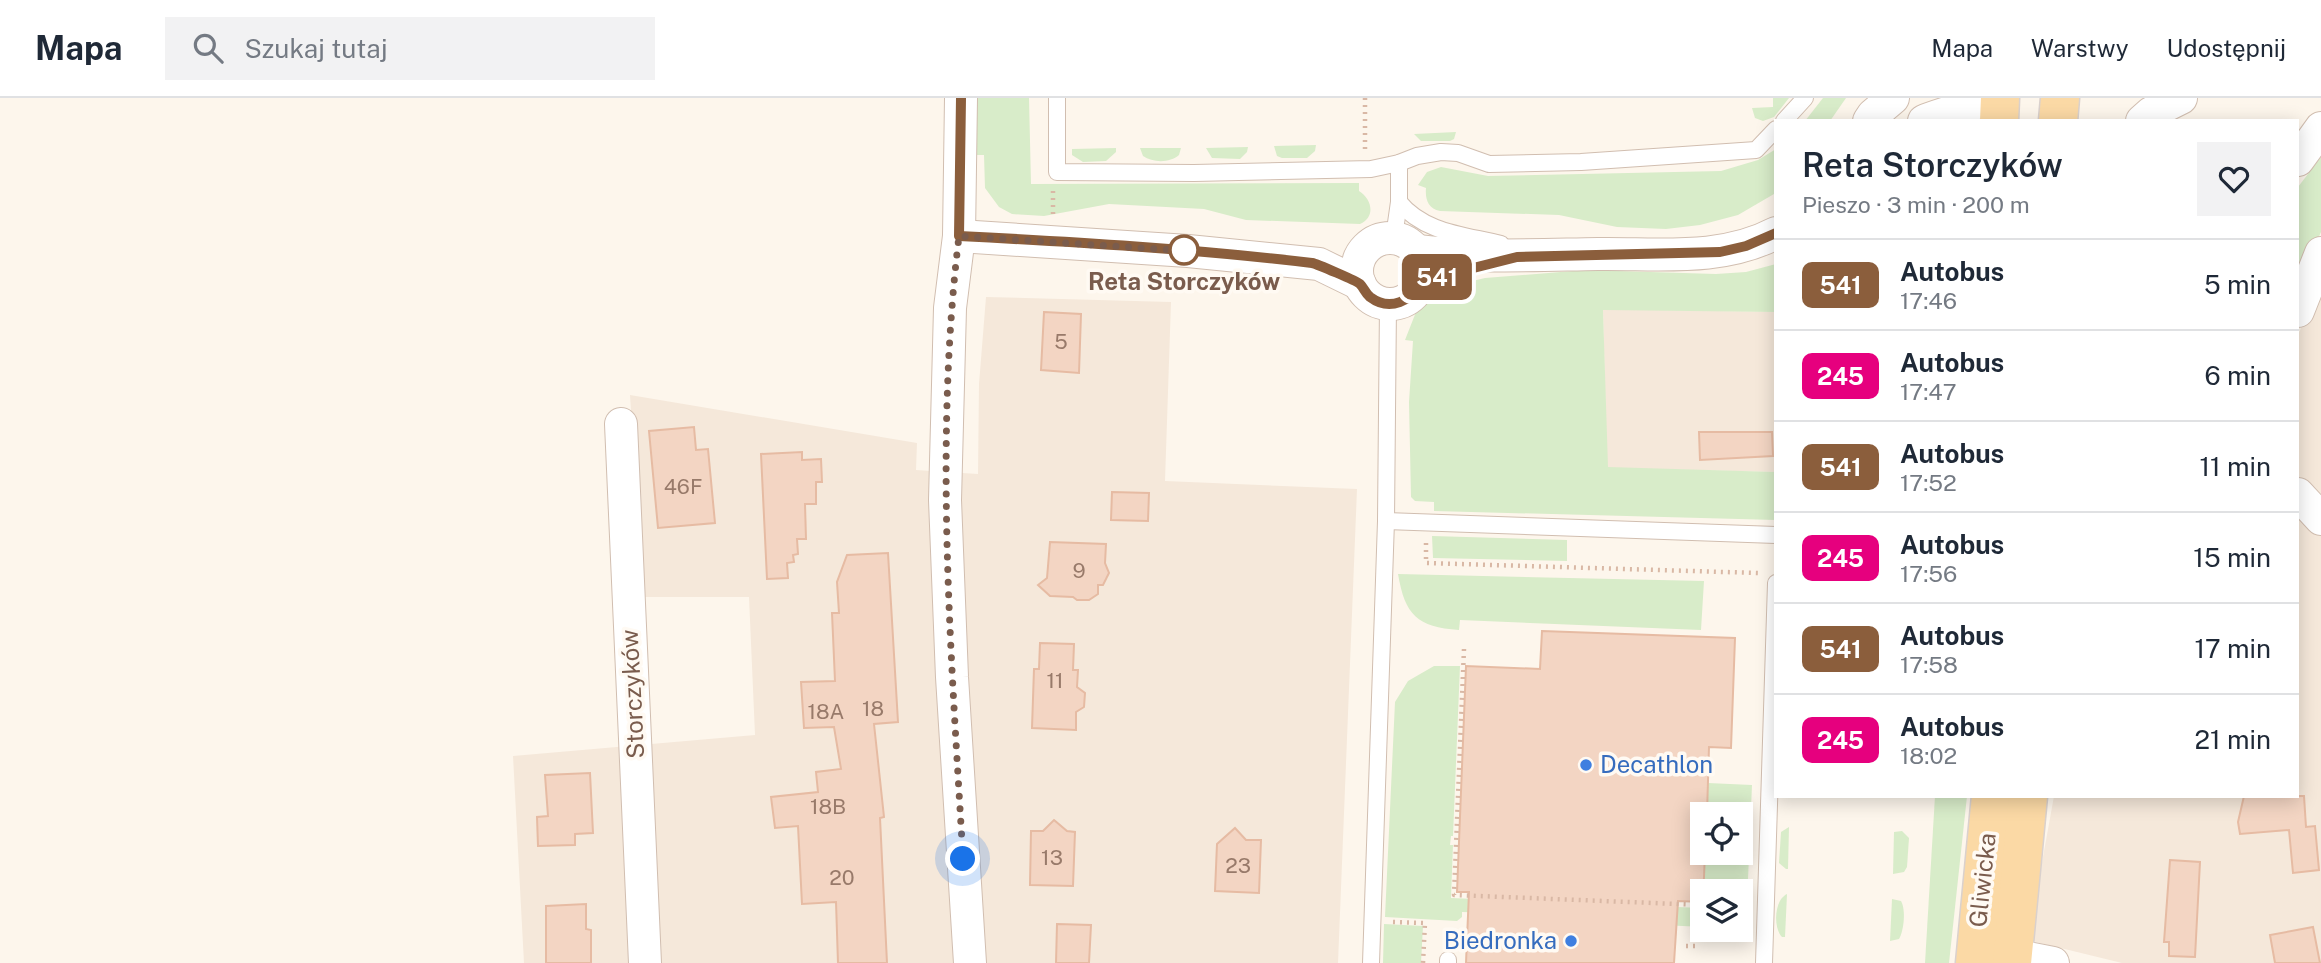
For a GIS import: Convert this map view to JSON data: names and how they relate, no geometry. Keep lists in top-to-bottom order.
{
  "streets": {
    "main road": ["Gliwicka"],
    "street": ["Storczyków"]
  },
  "places": ["Reta Storczyków", "Decathlon", "Biedronka"],
  "lines": ["bus line 541"],
  "house_numbers": [
    "5",
    "46F",
    "9",
    "11",
    "18",
    "18A",
    "18B",
    "13",
    "23",
    "20"
  ],
  "page": {
    "header": "Mapa",
    "search": "Szukaj tutaj",
    "nav": ["Mapa", "Warstwy", "Udostępnij"],
    "on_map": "541",
    "heading": ["Reta Storczyków", "Pieszo · 3 min · 200 m"],
    "list": [
      {
        "mark": "541",
        "name": "Autobus",
        "note": "17:46",
        "value": "5 min"
      },
      {
        "mark": "245",
        "name": "Autobus",
        "note": "17:47",
        "value": "6 min"
      },
      {
        "mark": "541",
        "name": "Autobus",
        "note": "17:52",
        "value": "11 min"
      },
      {
        "mark": "245",
        "name": "Autobus",
        "note": "17:56",
        "value": "15 min"
      },
      {
        "mark": "541",
        "name": "Autobus",
        "note": "17:58",
        "value": "17 min"
      },
      {
        "mark": "245",
        "name": "Autobus",
        "note": "18:02",
        "value": "21 min"
      }
    ]
  }
}
